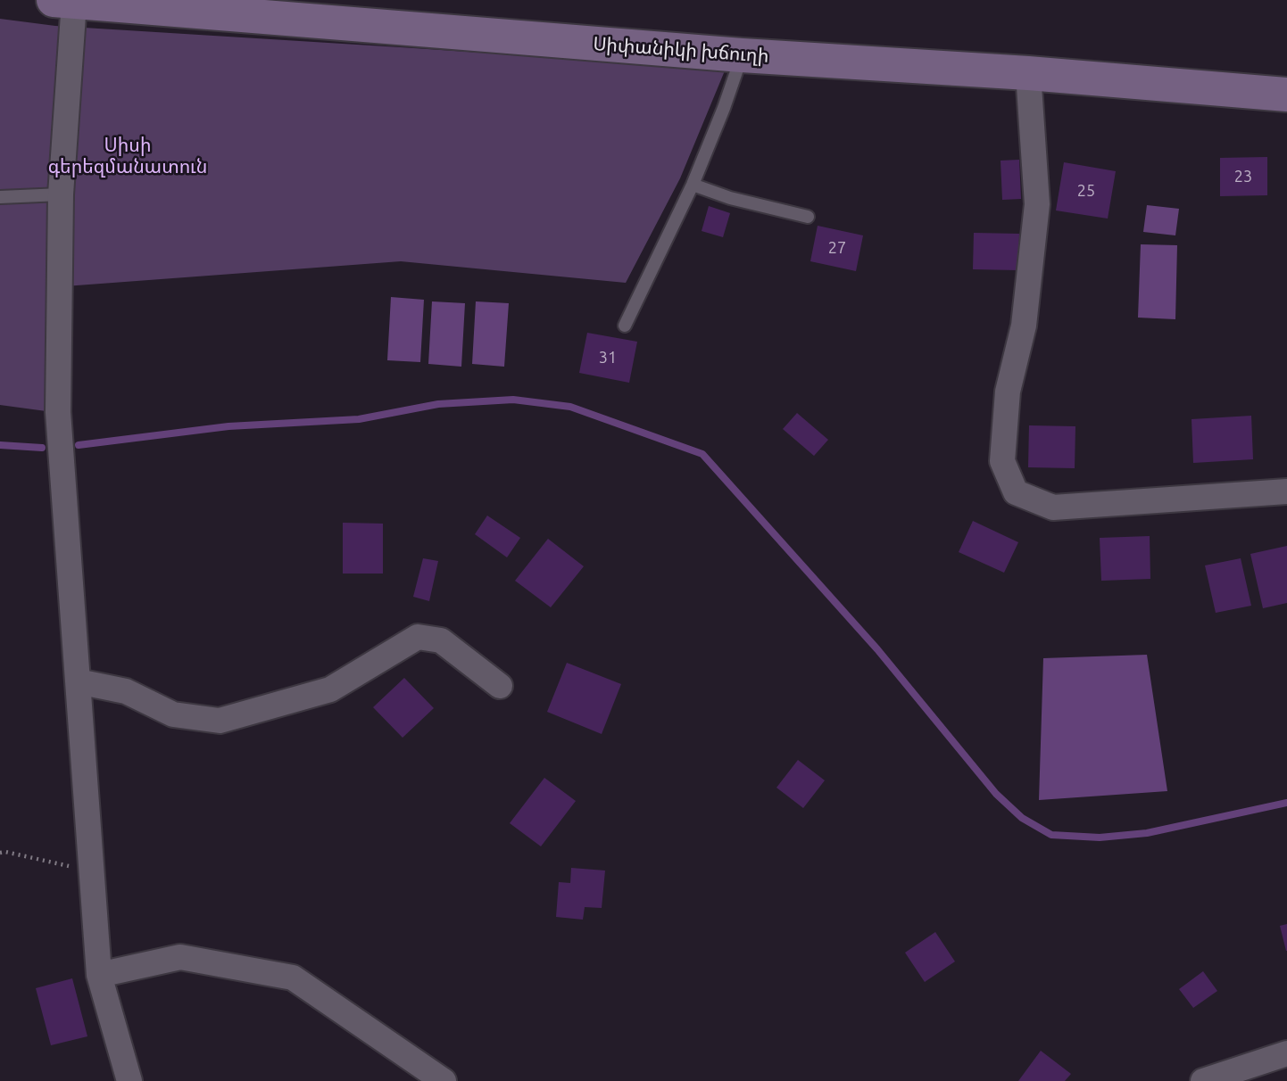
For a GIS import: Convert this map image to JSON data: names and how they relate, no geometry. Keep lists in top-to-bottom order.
{
  "streets": {
    "main road": ["Սիփանիկի խճուղի"]
  },
  "parks": ["Սիսի գերեզմանատուն"],
  "house_numbers": [
    "23",
    "25",
    "27",
    "31"
  ]
}
